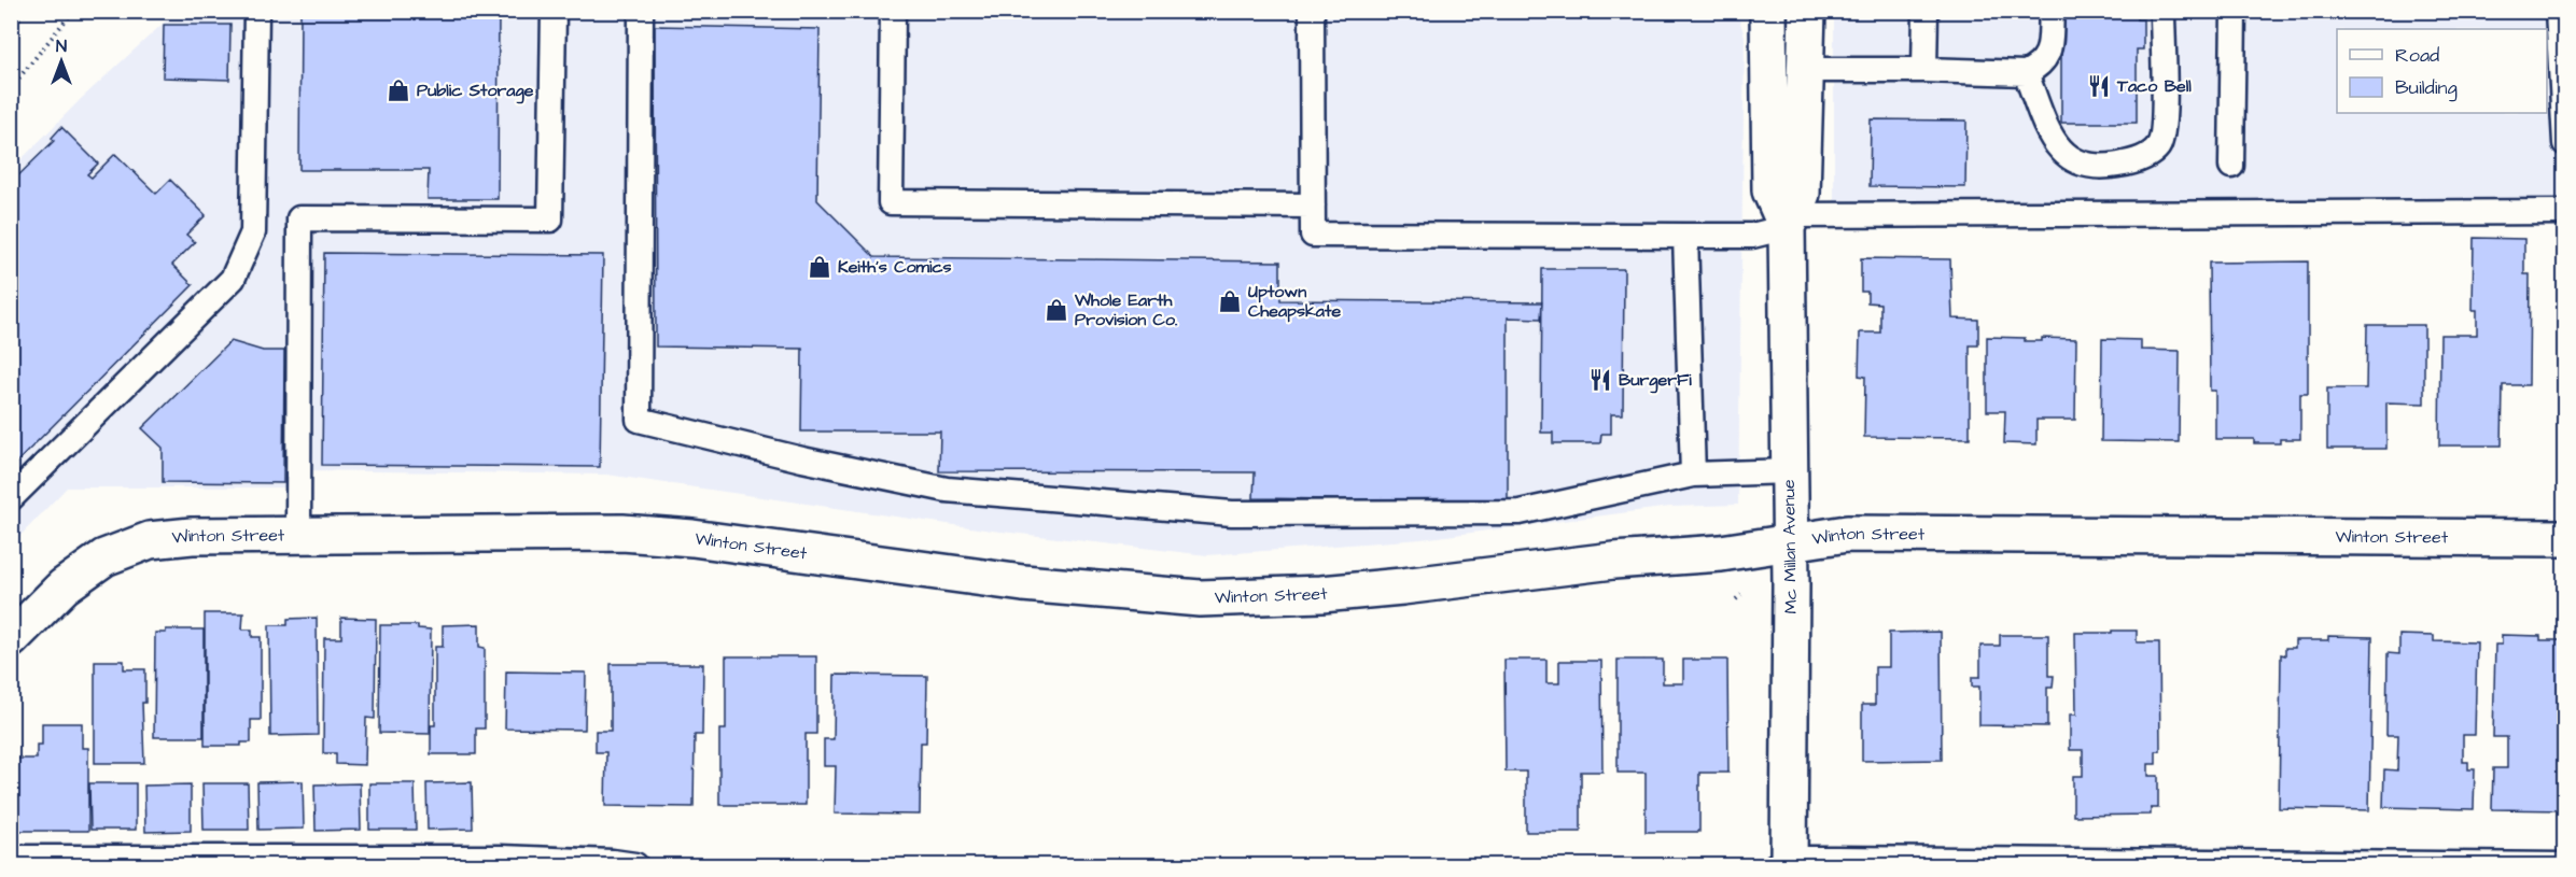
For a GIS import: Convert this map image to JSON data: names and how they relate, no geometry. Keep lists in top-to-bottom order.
{
  "streets": {
    "street": ["Winton Street", "Mc Millan Avenue"]
  },
  "crossings": [
    ["Winton Street", "Mc Millan Avenue"]
  ],
  "places": {
    "restaurant": ["Taco Bell", "BurgerFi"],
    "shop": [
      "Public Storage",
      "Keith's Comics",
      "Uptown Cheapskate",
      "Whole Earth Provision Co."
    ]
  },
  "legend": ["Road", "Building"],
  "north": "top"
}
